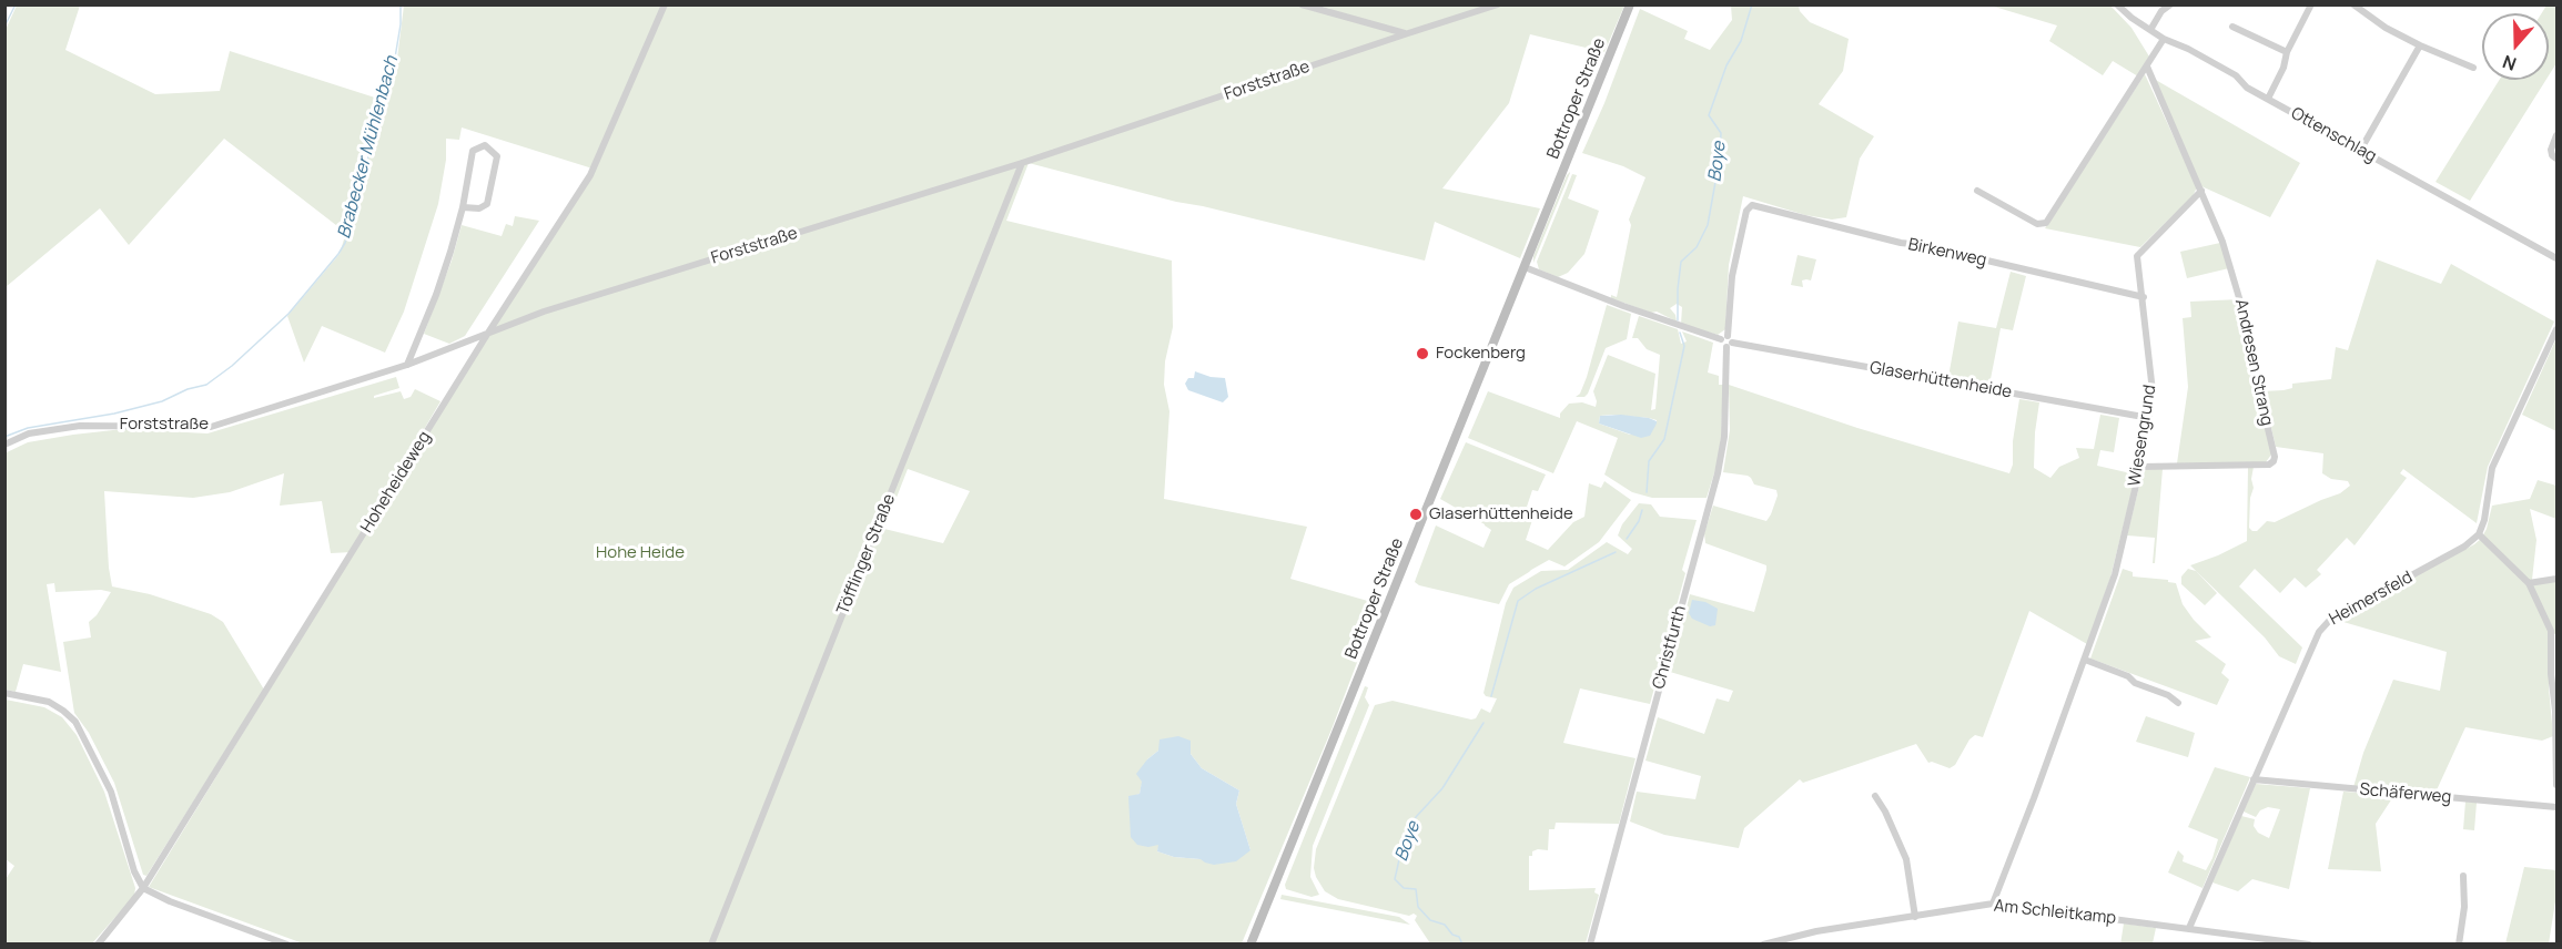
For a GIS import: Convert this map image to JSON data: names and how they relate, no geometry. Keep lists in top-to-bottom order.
{
  "streets": {
    "main road": ["Bottroper Straße"],
    "street": [
      "Forststraße",
      "Ottenschlag",
      "Birkenweg",
      "Andresen Strang",
      "Glaserhüttenheide",
      "Wiesengrund",
      "Hoheheideweg",
      "Töfflinger Straße",
      "Heimersfeld",
      "Christfurth",
      "Schäferweg",
      "Am Schleitkamp"
    ]
  },
  "crossings": [
    ["Forststraße", "Hoheheideweg"],
    ["Forststraße", "Töfflinger Straße"],
    ["Bottroper Straße", "Glaserhüttenheide"],
    ["Birkenweg", "Wiesengrund"],
    ["Birkenweg", "Christfurth"],
    ["Andresen Strang", "Wiesengrund"],
    ["Glaserhüttenheide", "Wiesengrund"],
    ["Glaserhüttenheide", "Christfurth"],
    ["Wiesengrund", "Am Schleitkamp"],
    ["Heimersfeld", "Schäferweg"],
    ["Heimersfeld", "Am Schleitkamp"]
  ],
  "water": ["Brabecker Mühlenbach", "Boye"],
  "parks": ["Hohe Heide"],
  "places": ["Fockenberg", "Glaserhüttenheide"],
  "north": "bottom"
}
